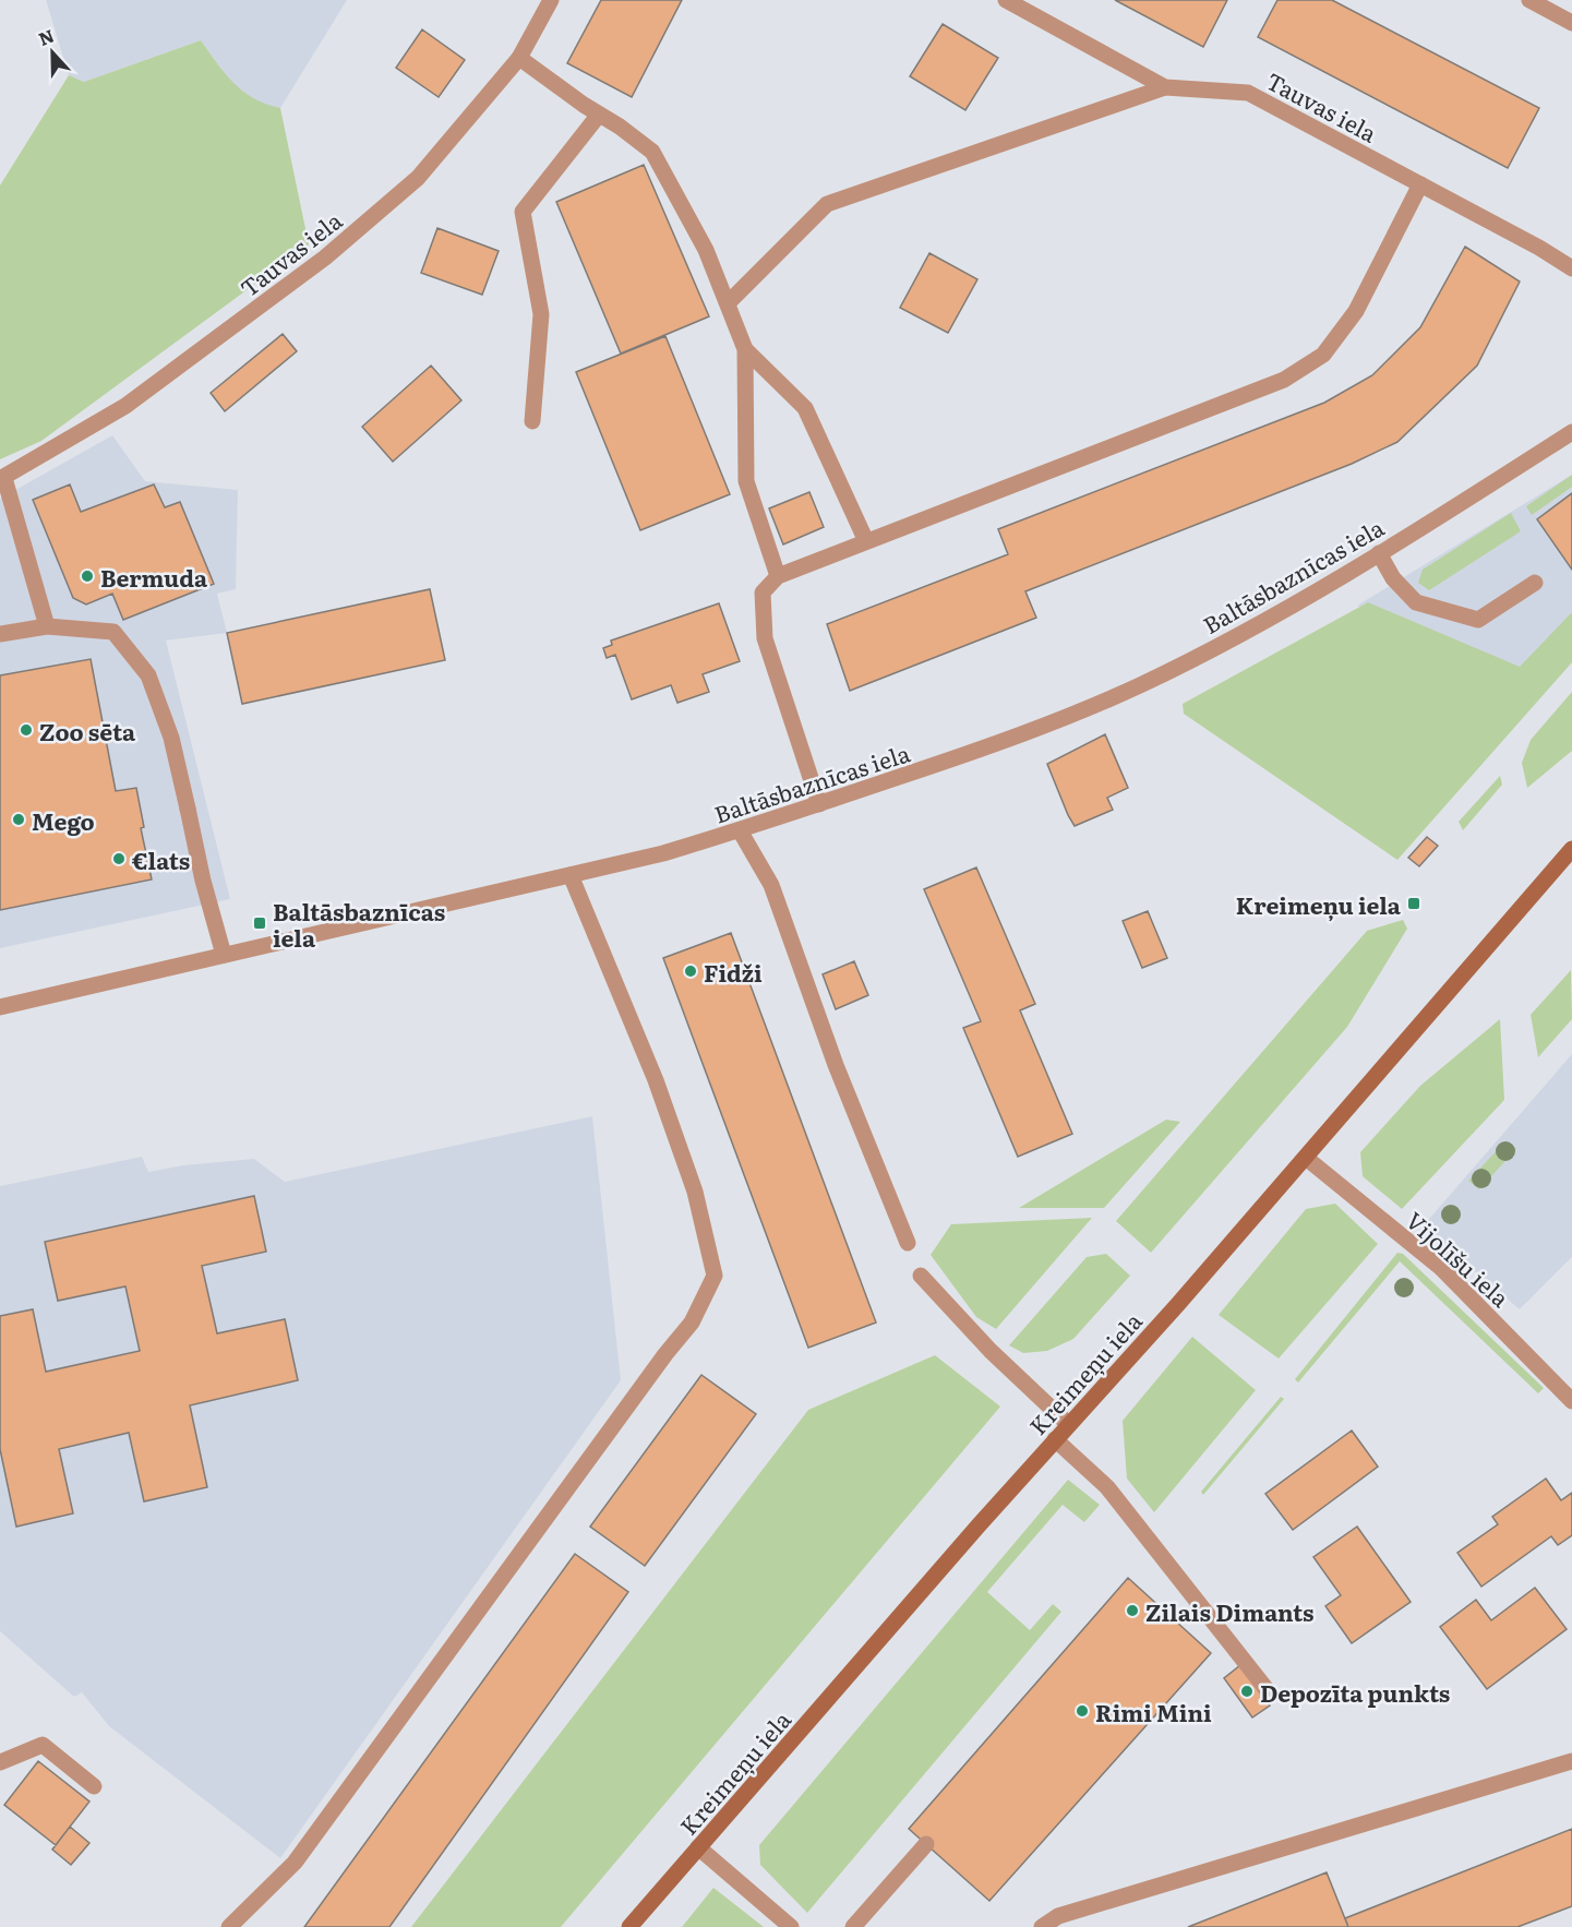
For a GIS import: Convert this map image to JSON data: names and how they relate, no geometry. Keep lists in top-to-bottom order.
{
  "streets": {
    "main road": ["Kreimeņu iela"],
    "street": ["Tauvas iela", "Baltāsbaznīcas iela", "Vijolīšu iela"]
  },
  "crossings": [
    ["Vijolīšu iela", "Kreimeņu iela"]
  ],
  "places": {
    "other": [
      "Bermuda",
      "Zoo sēta",
      "Mego",
      "€lats",
      "Fidži",
      "Zilais Dimants",
      "Depozīta punkts",
      "Rimi Mini"
    ],
    "transit": ["Kreimeņu iela", "Baltāsbaznīcas iela"]
  },
  "north": "top"
}
